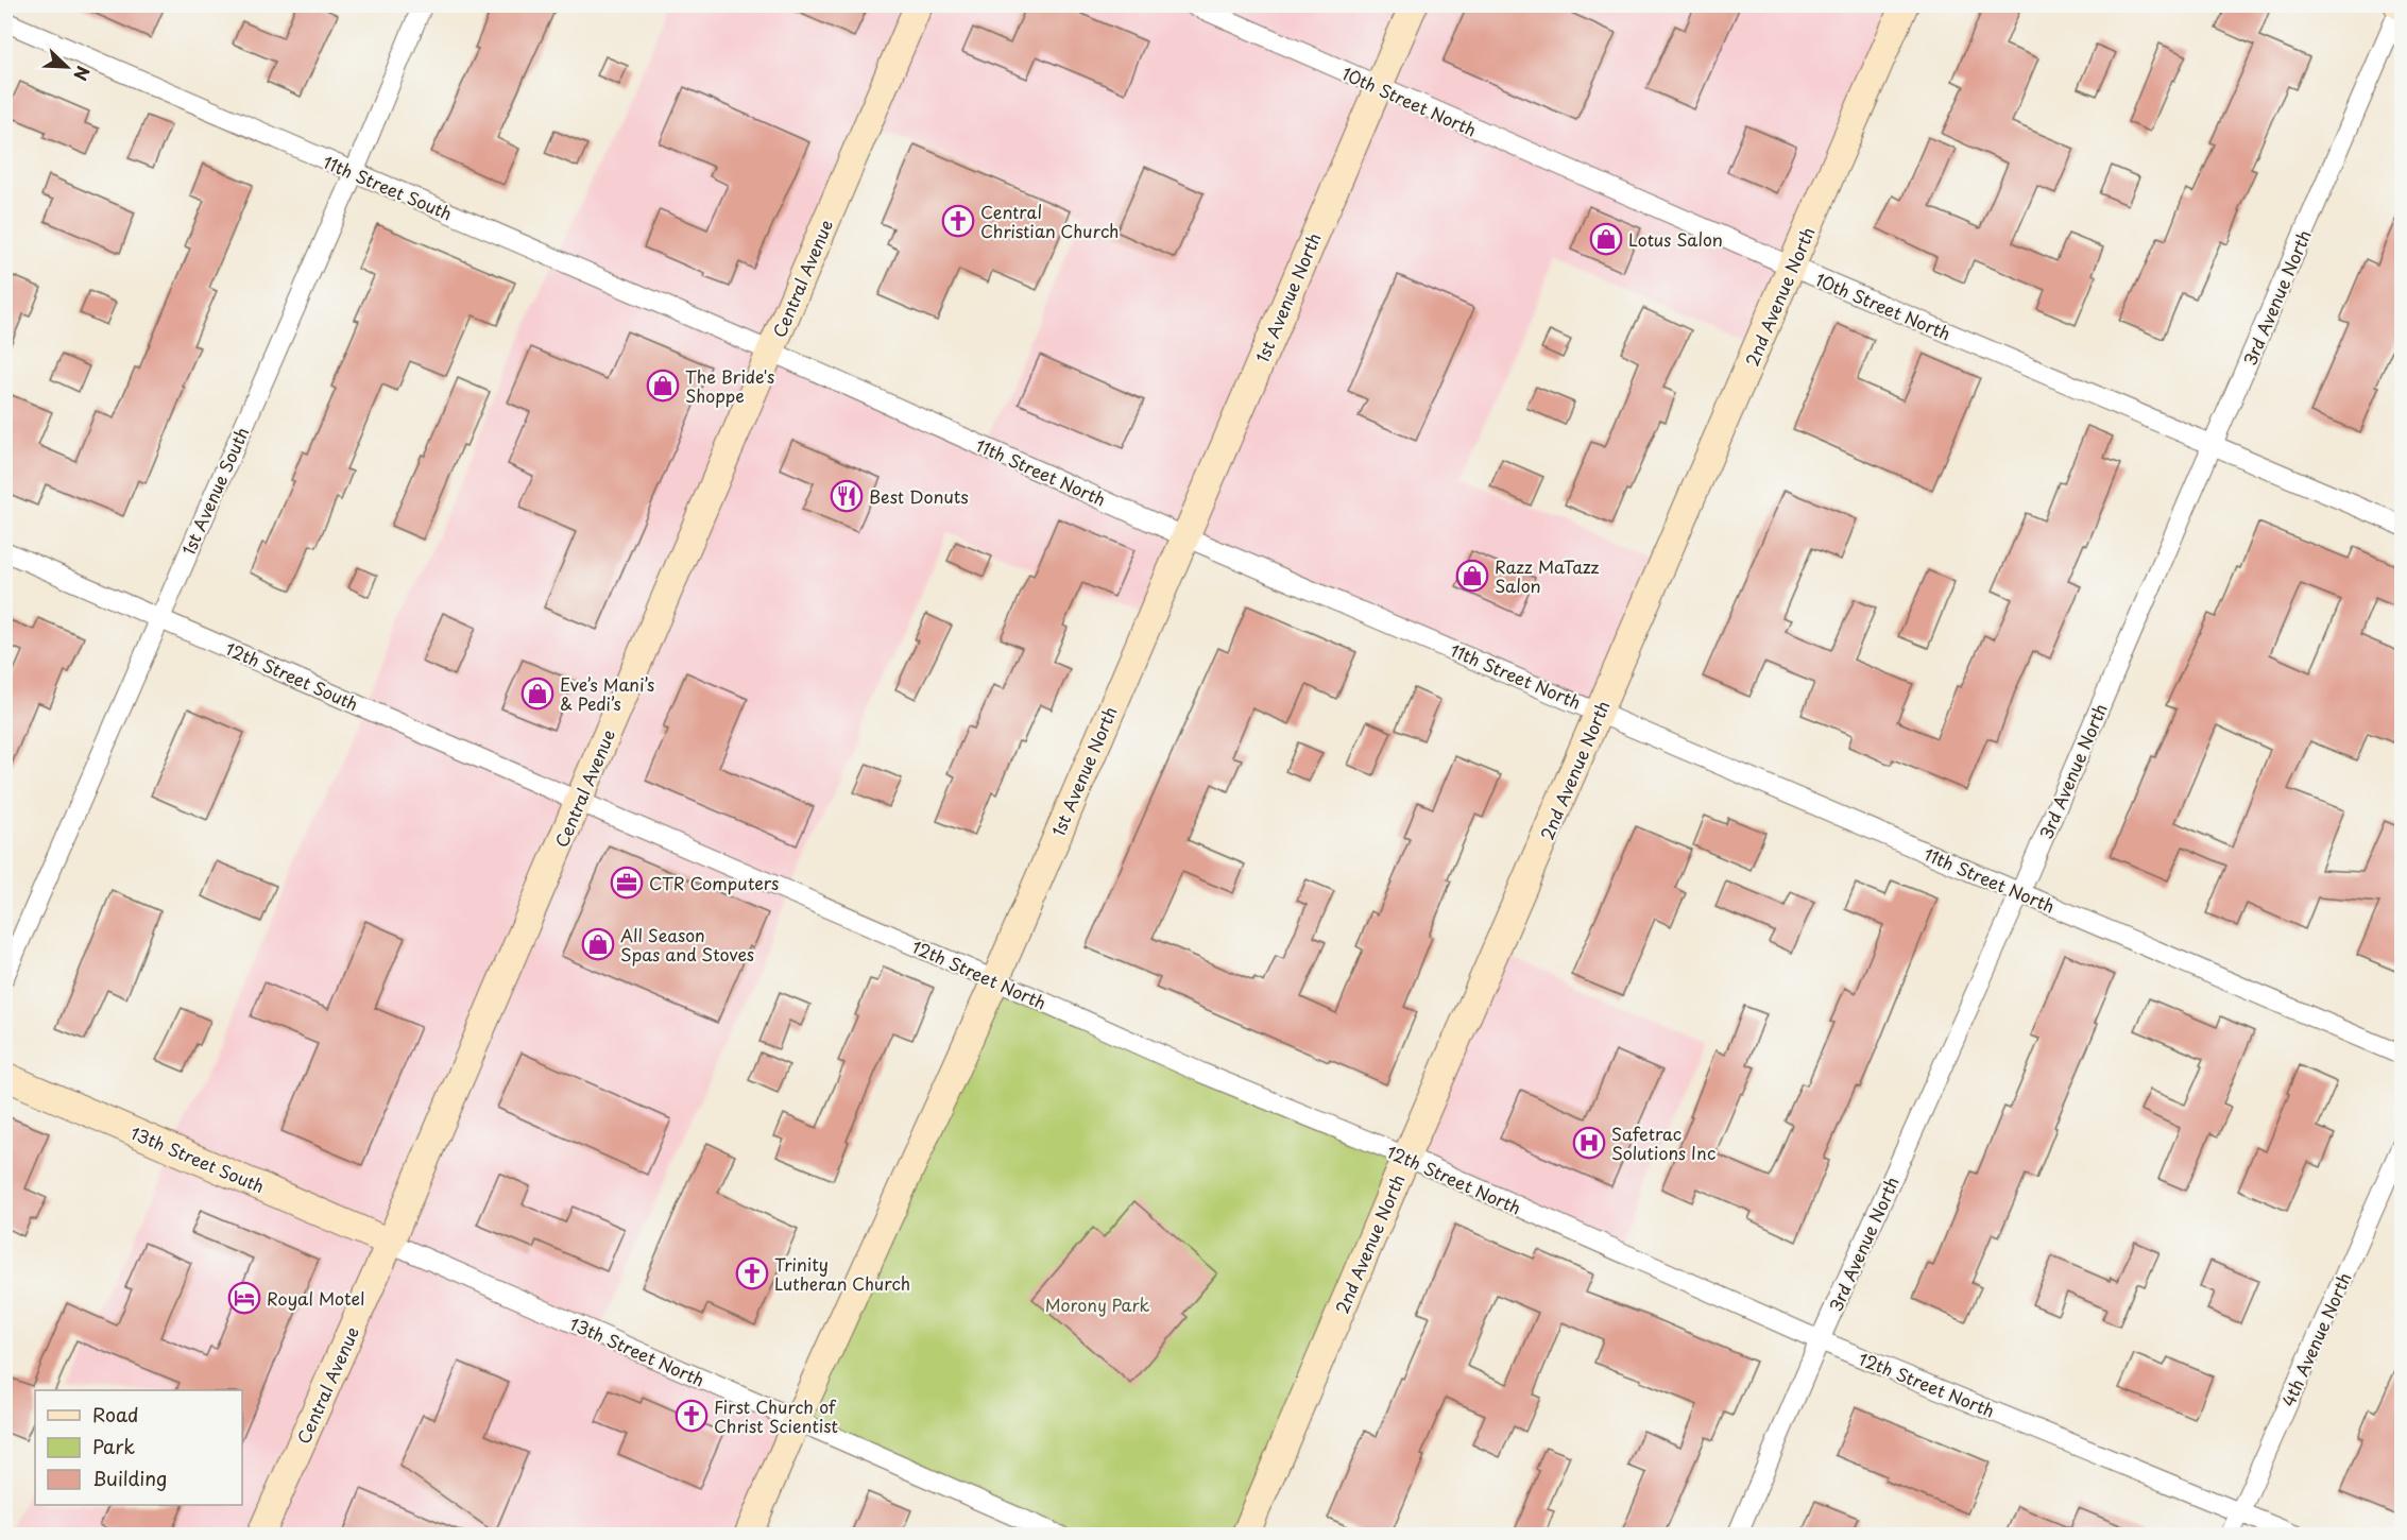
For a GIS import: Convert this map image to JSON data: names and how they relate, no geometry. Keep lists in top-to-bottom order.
{
  "streets": {
    "main road": [
      "Central Avenue",
      "2nd Avenue North",
      "1st Avenue North",
      "13th Street South"
    ],
    "street": [
      "10th Street North",
      "11th Street South",
      "3rd Avenue North",
      "11th Street North",
      "1st Avenue South",
      "12th Street South",
      "12th Street North",
      "4th Avenue North",
      "13th Street North"
    ]
  },
  "crossings": [
    ["10th Street North", "2nd Avenue North"],
    ["10th Street North", "1st Avenue North"],
    ["10th Street North", "3rd Avenue North"],
    ["11th Street South", "Central Avenue"],
    ["11th Street South", "11th Street North"],
    ["11th Street South", "1st Avenue South"],
    ["Central Avenue", "11th Street North"],
    ["Central Avenue", "12th Street South"],
    ["Central Avenue", "12th Street North"],
    ["Central Avenue", "13th Street South"],
    ["Central Avenue", "13th Street North"],
    ["2nd Avenue North", "11th Street North"],
    ["2nd Avenue North", "12th Street North"],
    ["1st Avenue North", "11th Street North"],
    ["1st Avenue North", "12th Street North"],
    ["1st Avenue North", "13th Street North"],
    ["3rd Avenue North", "11th Street North"],
    ["3rd Avenue North", "12th Street North"],
    ["1st Avenue South", "12th Street South"],
    ["12th Street South", "12th Street North"],
    ["12th Street North", "4th Avenue North"],
    ["13th Street South", "13th Street North"]
  ],
  "parks": ["Morony Park"],
  "places": {
    "church": ["Central Christian Church", "Trinity Lutheran Church", "First Church of Christ Scientist"],
    "shop": [
      "Lotus Salon",
      "The Bride's Shoppe",
      "Razz MaTazz Salon",
      "Eve’s Mani’s & Pedi’s",
      "All Season Spas and Stoves"
    ],
    "restaurant": ["Best Donuts"],
    "office": ["CTR Computers"],
    "hospital": ["Safetrac Solutions Inc"],
    "hotel": ["Royal Motel"]
  },
  "legend": ["Road", "Park", "Building"],
  "north": "bottom right"
}
